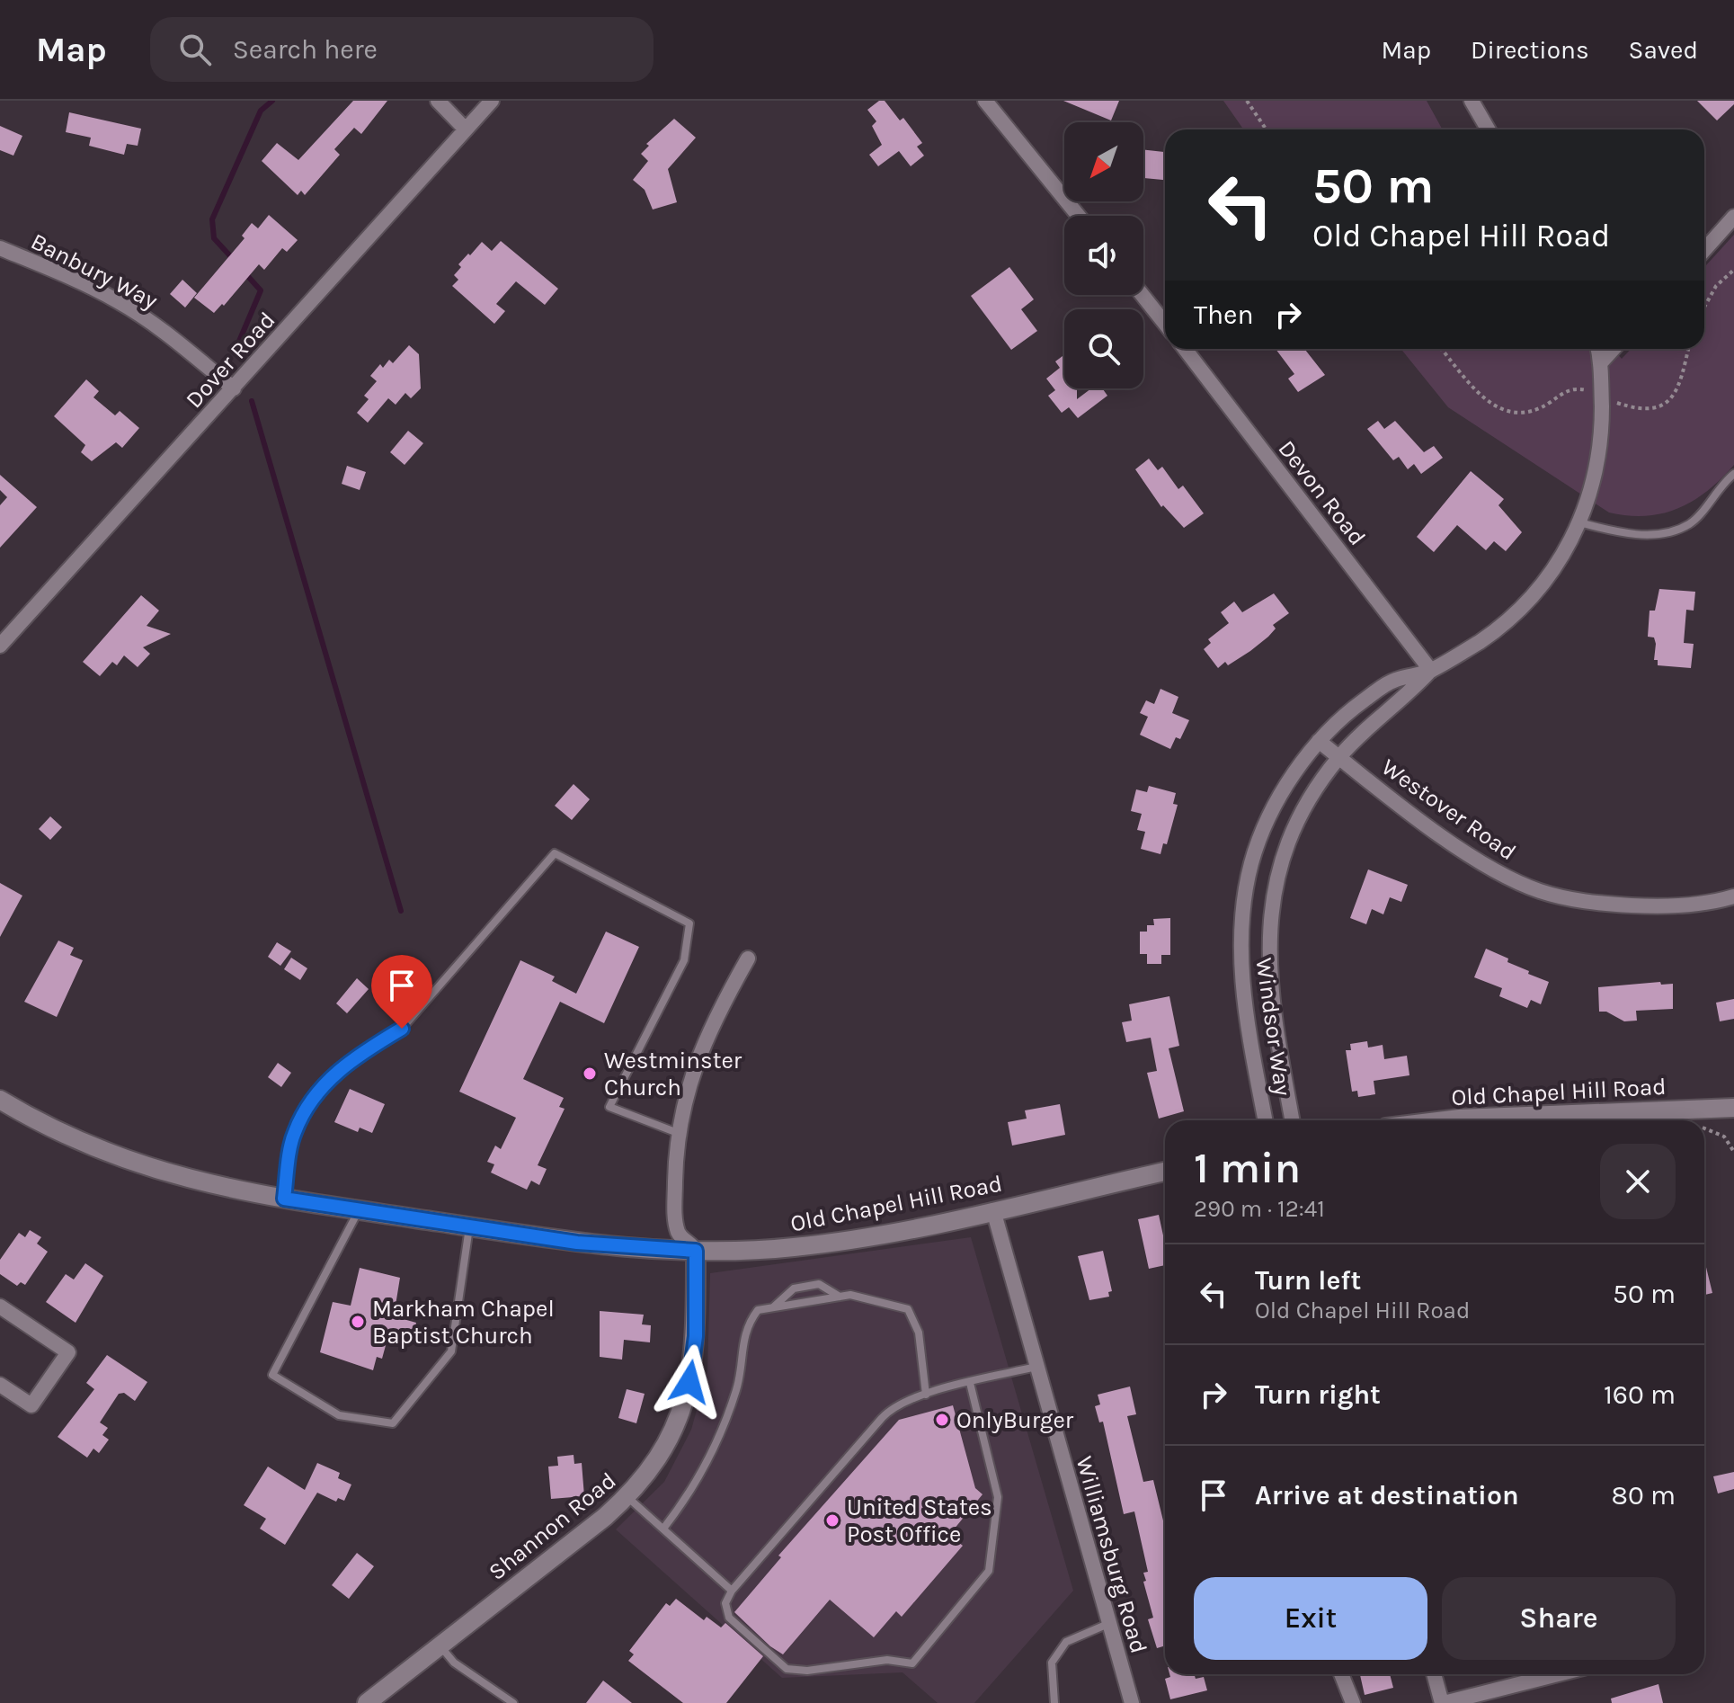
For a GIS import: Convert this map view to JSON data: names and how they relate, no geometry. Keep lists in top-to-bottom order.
{
  "streets": {
    "street": [
      "Banbury Way",
      "Dover Road",
      "Devon Road",
      "Westover Road",
      "Windsor Way",
      "Old Chapel Hill Road",
      "Shannon Road",
      "Williamsburg Road"
    ]
  },
  "crossings": [
    ["Banbury Way", "Dover Road"],
    ["Devon Road", "Windsor Way"],
    ["Westover Road", "Windsor Way"],
    ["Old Chapel Hill Road", "Shannon Road"],
    ["Old Chapel Hill Road", "Williamsburg Road"]
  ],
  "places": [
    "Westminster Church",
    "Markham Chapel Baptist Church",
    "OnlyBurger",
    "United States Post Office"
  ],
  "north": "bottom left",
  "page": {
    "header": "Map",
    "search": "Search here",
    "nav": ["Map", "Directions", "Saved"],
    "turn": ["50 m", "Old Chapel Hill Road"],
    "then": "Then",
    "heading": ["1 min", "290 m · 12:41"],
    "list": [
      {
        "name": "Turn left",
        "note": "Old Chapel Hill Road",
        "value": "50 m"
      },
      {
        "name": "Turn right",
        "value": "160 m"
      },
      {
        "name": "Arrive at destination",
        "value": "80 m"
      }
    ],
    "buttons": ["Exit", "Share"]
  }
}
